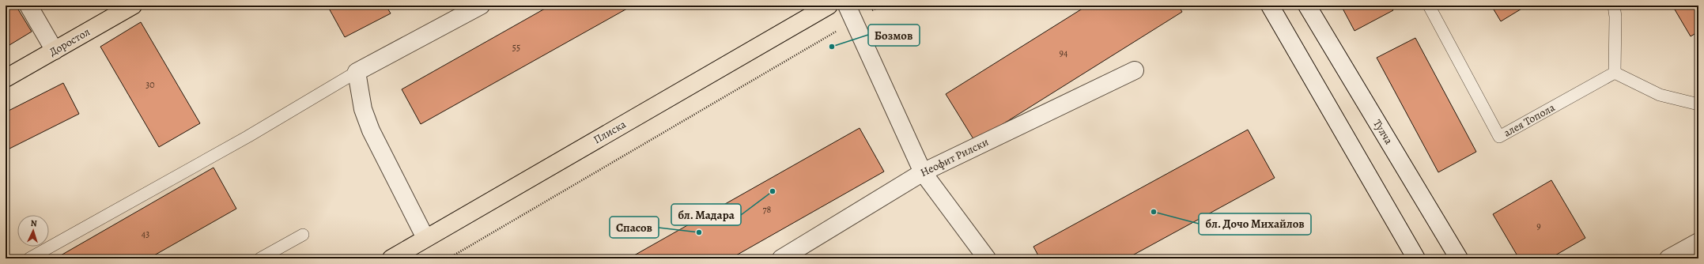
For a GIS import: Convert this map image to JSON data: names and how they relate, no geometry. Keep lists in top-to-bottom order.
{
  "streets": {
    "main road": ["Доростол", "Плиска"],
    "street": ["Тулча", "Неофит Рилски"],
    "lane": ["алея Топола"]
  },
  "places": [
    "Бозмов",
    "бл. Мадара",
    "бл. Дочо Михайлов",
    "Спасов"
  ],
  "house_numbers": [
    "55",
    "94",
    "30",
    "78",
    "9",
    "43"
  ],
  "north": "top"
}
